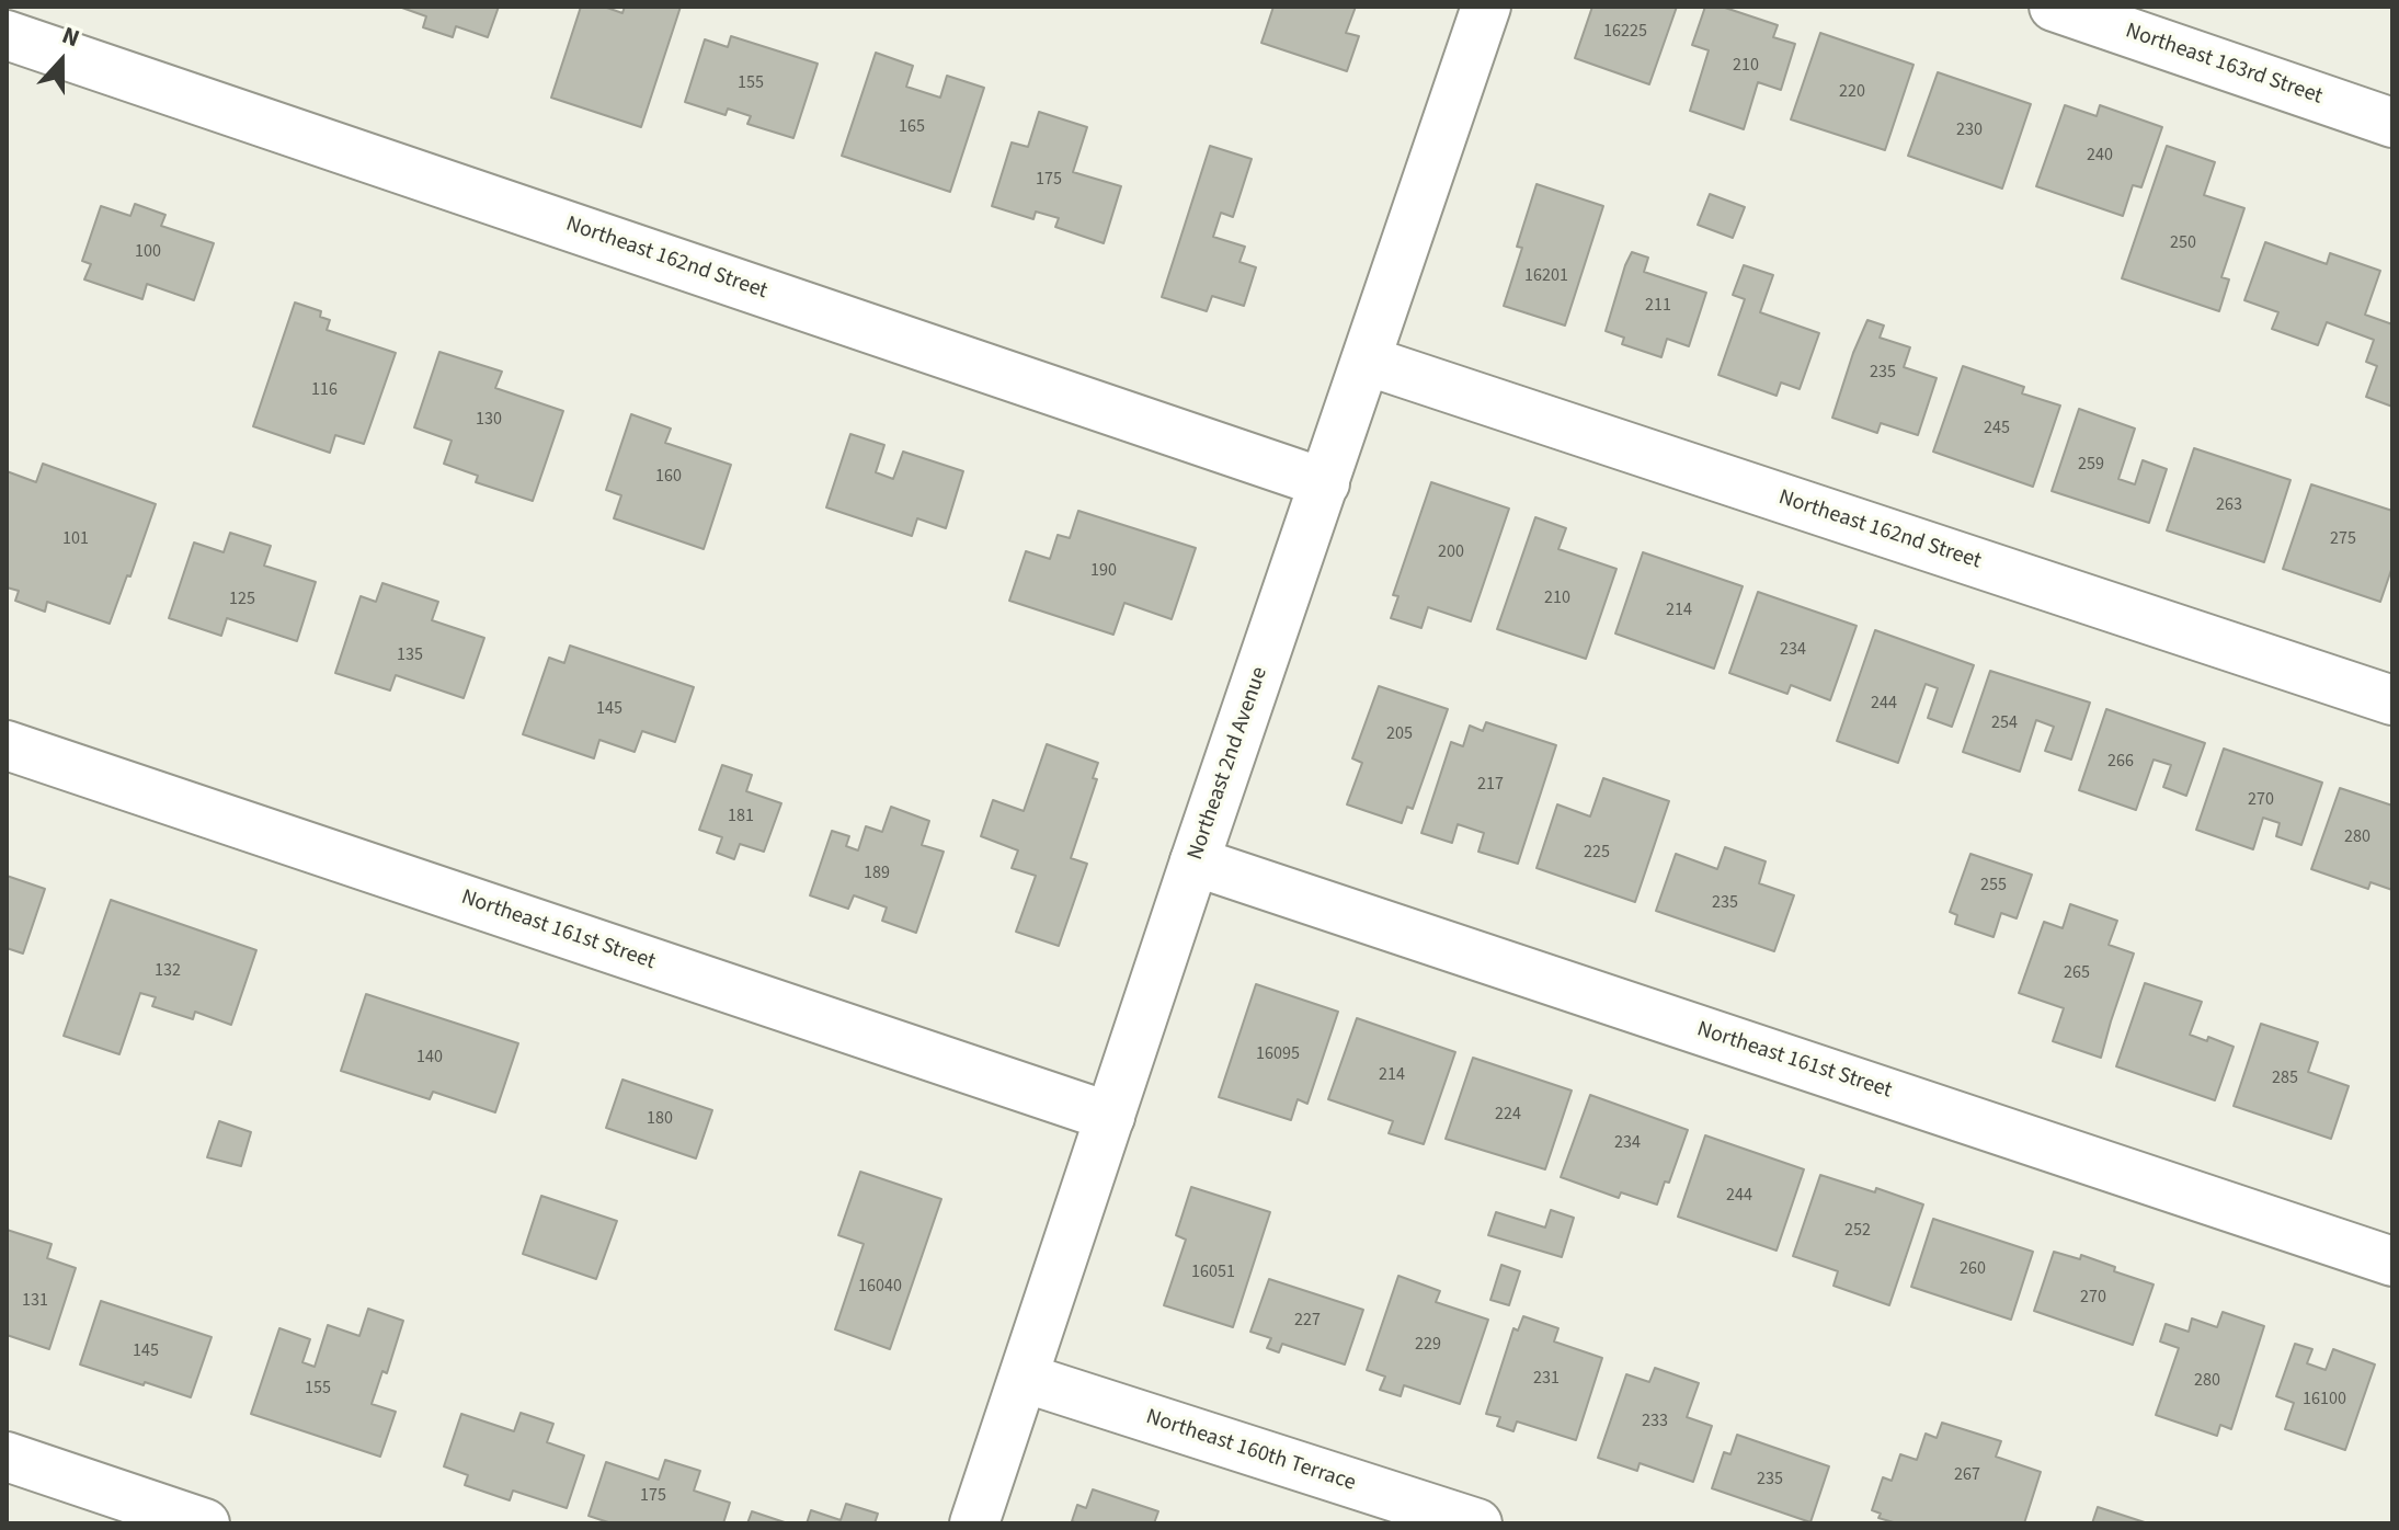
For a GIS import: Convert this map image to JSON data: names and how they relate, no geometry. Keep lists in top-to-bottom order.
{
  "streets": {
    "street": [
      "Northeast 163rd Street",
      "Northeast 162nd Street",
      "Northeast 2nd Avenue",
      "Northeast 161st Street",
      "Northeast 160th Terrace"
    ]
  },
  "crossings": [
    ["Northeast 162nd Street", "Northeast 2nd Avenue"],
    ["Northeast 2nd Avenue", "Northeast 161st Street"],
    ["Northeast 2nd Avenue", "Northeast 160th Terrace"]
  ],
  "house_numbers": [
    "16225",
    "210",
    "155",
    "220",
    "165",
    "230",
    "240",
    "175",
    "250",
    "100",
    "16201",
    "211",
    "235",
    "116",
    "130",
    "245",
    "259",
    "160",
    "263",
    "101",
    "275",
    "200",
    "190",
    "210",
    "125",
    "214",
    "234",
    "135",
    "244",
    "145",
    "254",
    "205",
    "266",
    "217",
    "270",
    "181",
    "280",
    "225",
    "189",
    "255",
    "235",
    "132",
    "265",
    "16095",
    "140",
    "214",
    "285",
    "224",
    "180",
    "234",
    "244",
    "252",
    "260",
    "16051",
    "16040",
    "270",
    "131",
    "227",
    "229",
    "145",
    "231",
    "280",
    "155",
    "16100",
    "233",
    "267",
    "235",
    "175"
  ],
  "north": "top"
}
